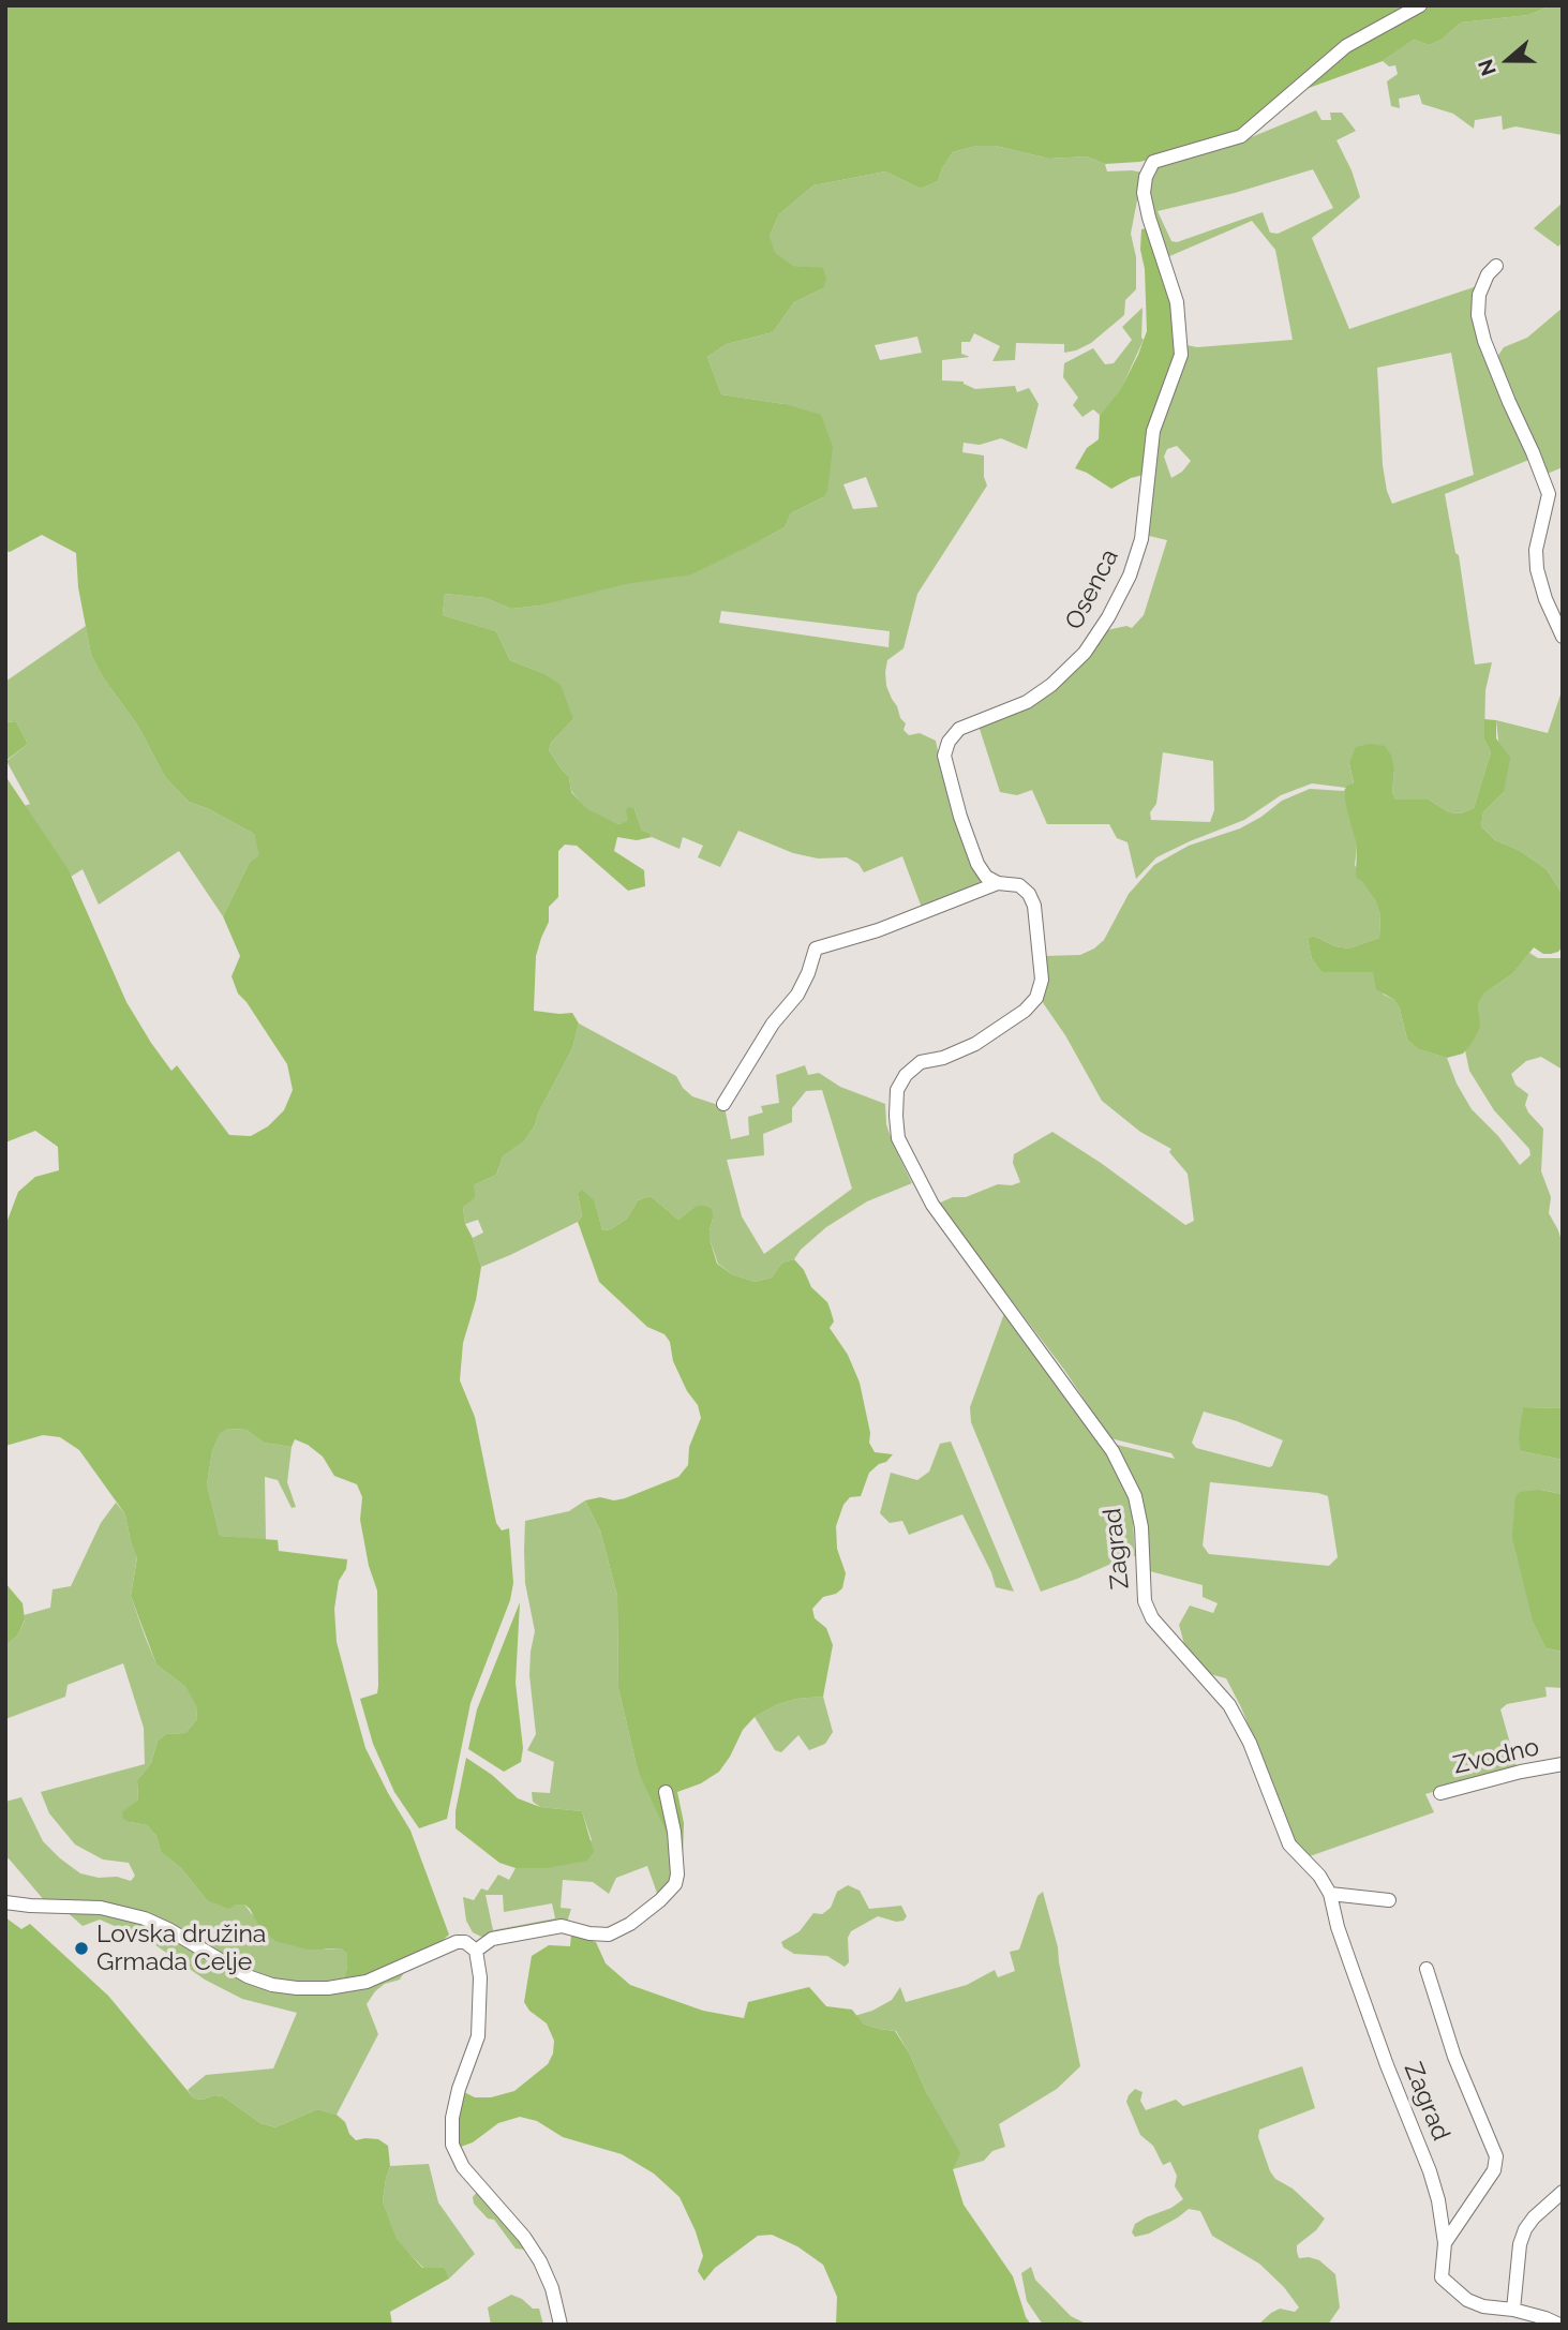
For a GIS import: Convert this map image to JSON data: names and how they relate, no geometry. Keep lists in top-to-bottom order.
{
  "streets": {
    "street": ["Osenca", "Zagrad", "Zvodno"]
  },
  "crossings": [
    ["Osenca", "Zagrad"]
  ],
  "places": ["Lovska družina Grmada Celje"],
  "north": "left"
}
